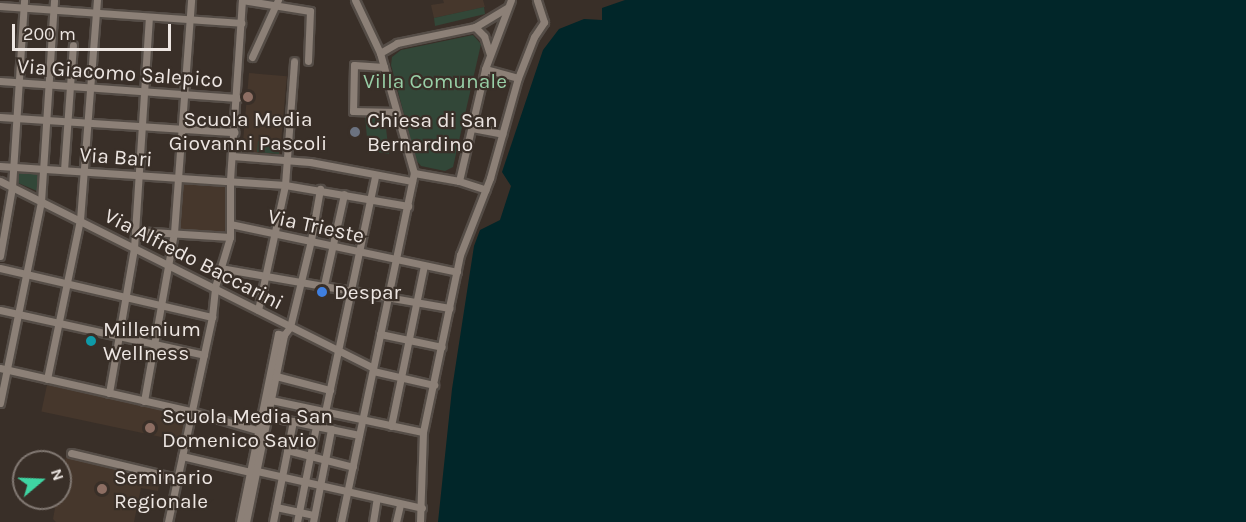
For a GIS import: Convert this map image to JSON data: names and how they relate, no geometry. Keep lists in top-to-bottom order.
{
  "streets": {
    "street": [
      "Via Giacomo Salepico",
      "Via Bari",
      "Via Trieste",
      "Via Alfredo Baccarini"
    ]
  },
  "parks": ["Villa Comunale"],
  "places": [
    "Scuola Media Giovanni Pascoli",
    "Chiesa di San Bernardino",
    "Despar",
    "Millenium Wellness",
    "Scuola Media San Domenico Savio",
    "Seminario Regionale"
  ],
  "scale_bar": "200 m",
  "north": "right"
}
